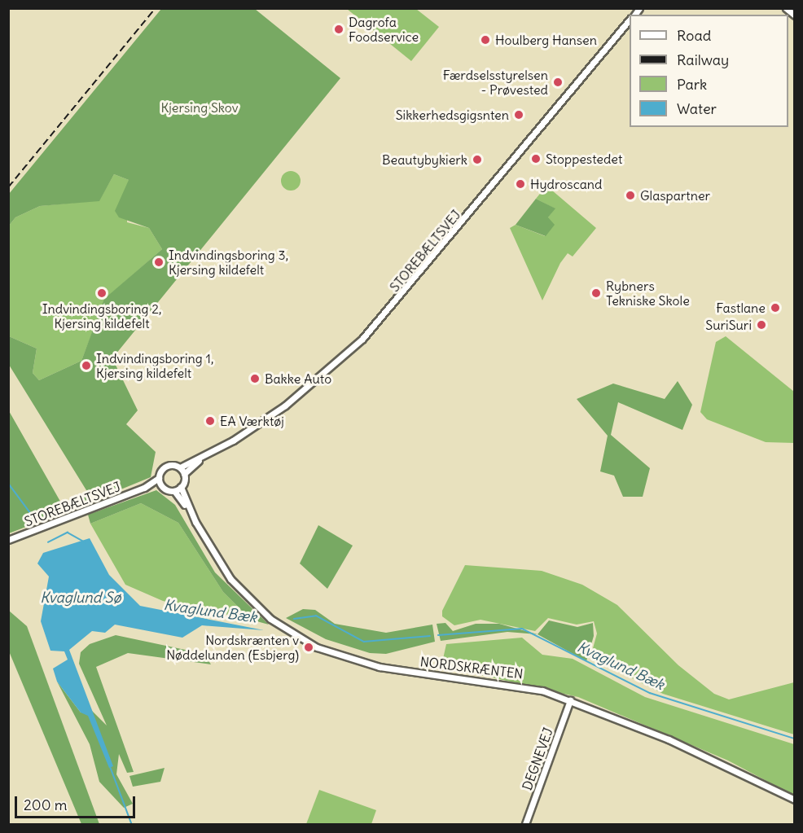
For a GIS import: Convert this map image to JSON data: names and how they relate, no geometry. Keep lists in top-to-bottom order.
{
  "streets": {
    "street": ["STOREBÆLTSVEJ", "NORDSKRÆNTEN", "DEGNEVEJ"]
  },
  "crossings": [
    ["STOREBÆLTSVEJ", "NORDSKRÆNTEN"],
    ["NORDSKRÆNTEN", "DEGNEVEJ"]
  ],
  "water": ["Kvaglund Sø", "Kvaglund Bæk"],
  "parks": ["Kjersing Skov"],
  "places": [
    "Dagrofa Foodservice",
    "Houlberg Hansen",
    "Færdselsstyrelsen - Prøvested",
    "Sikkerhedsgigsnten",
    "Stoppestedet",
    "Beautybykierk",
    "Hydroscand",
    "Glaspartner",
    "Indvindingsboring 3, Kjersing kildefelt",
    "Indvindingsboring 2, Kjersing kildefelt",
    "Rybners Tekniske Skole",
    "Fastlane",
    "SuriSuri",
    "Indvindingsboring 1, Kjersing kildefelt",
    "Bakke Auto",
    "EA Værktøj",
    "Nordskrænten v Nøddelunden (Esbjerg)"
  ],
  "legend": [
    "Road",
    "Railway",
    "Park",
    "Water"
  ],
  "scale_bar": "200 m"
}
